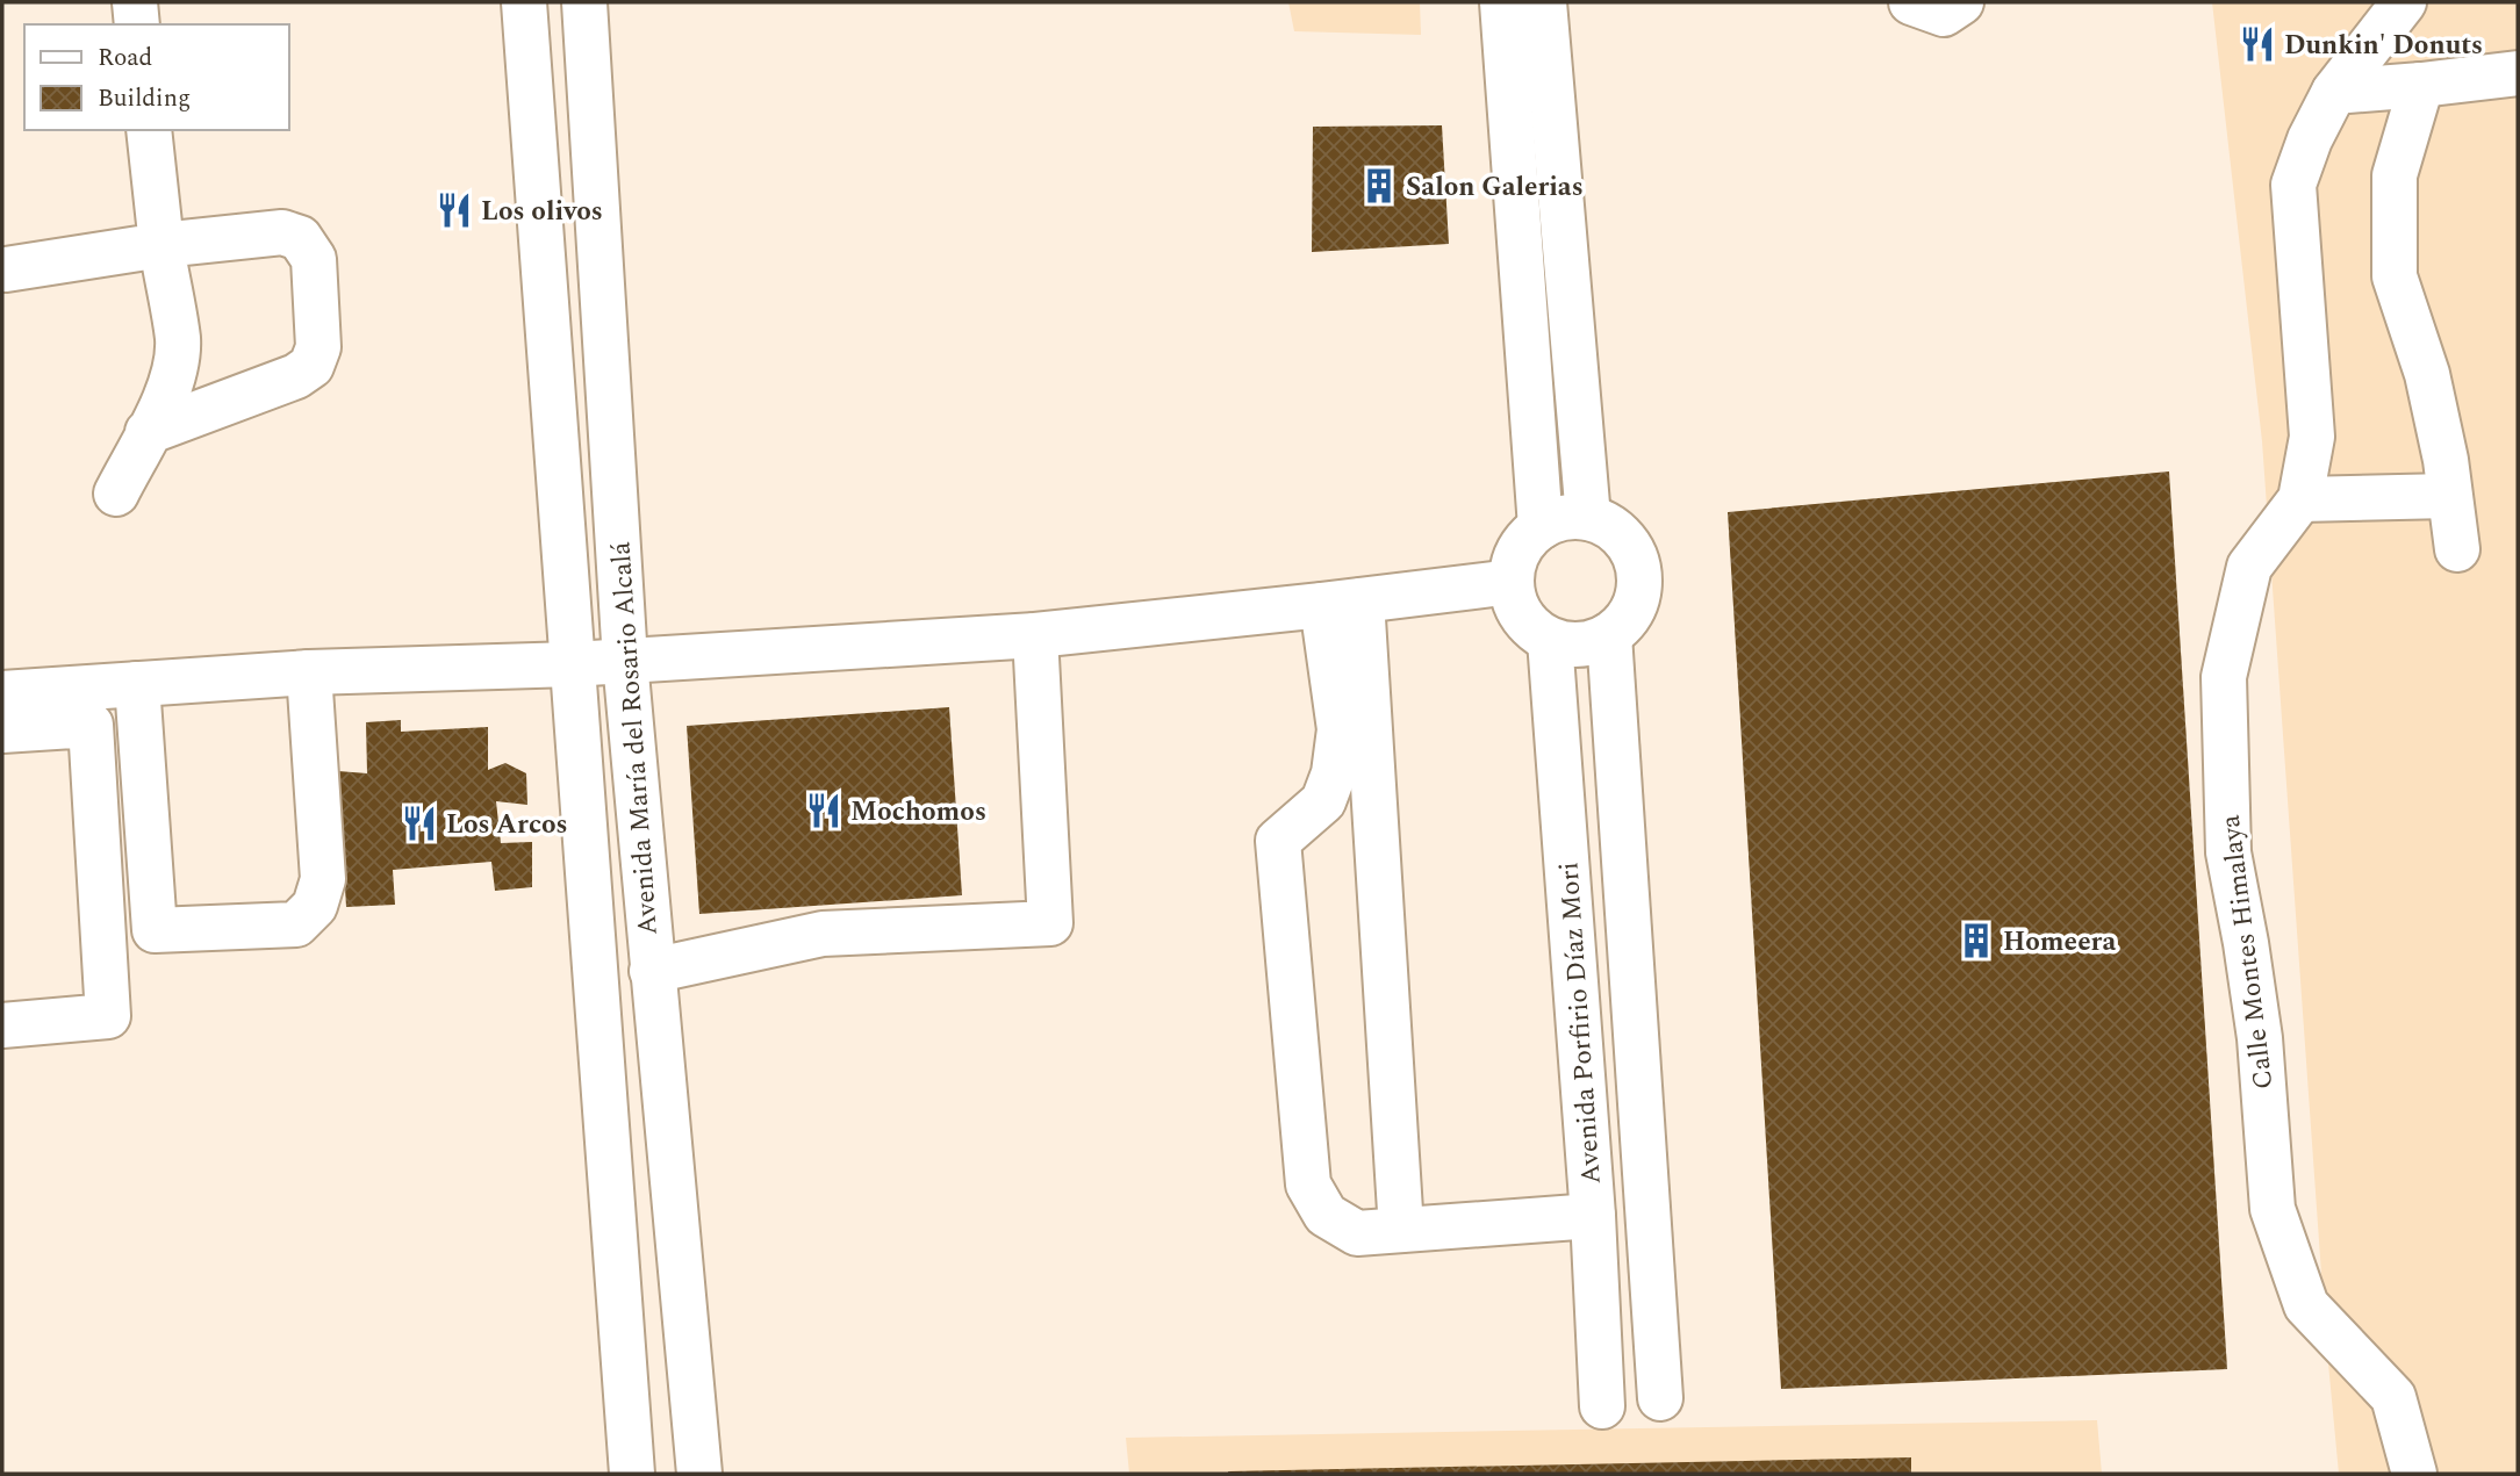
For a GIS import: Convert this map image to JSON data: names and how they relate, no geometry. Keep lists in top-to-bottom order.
{
  "streets": {
    "street": ["Avenida María del Rosario Alcalá", "Calle Montes Himalaya", "Avenida Porfirio Díaz Mori"]
  },
  "places": {
    "restaurant": [
      "Dunkin' Donuts",
      "Los olivos",
      "Mochomos",
      "Los Arcos"
    ],
    "building": ["Salon Galerias", "Homeera"]
  },
  "legend": ["Road", "Building"]
}
